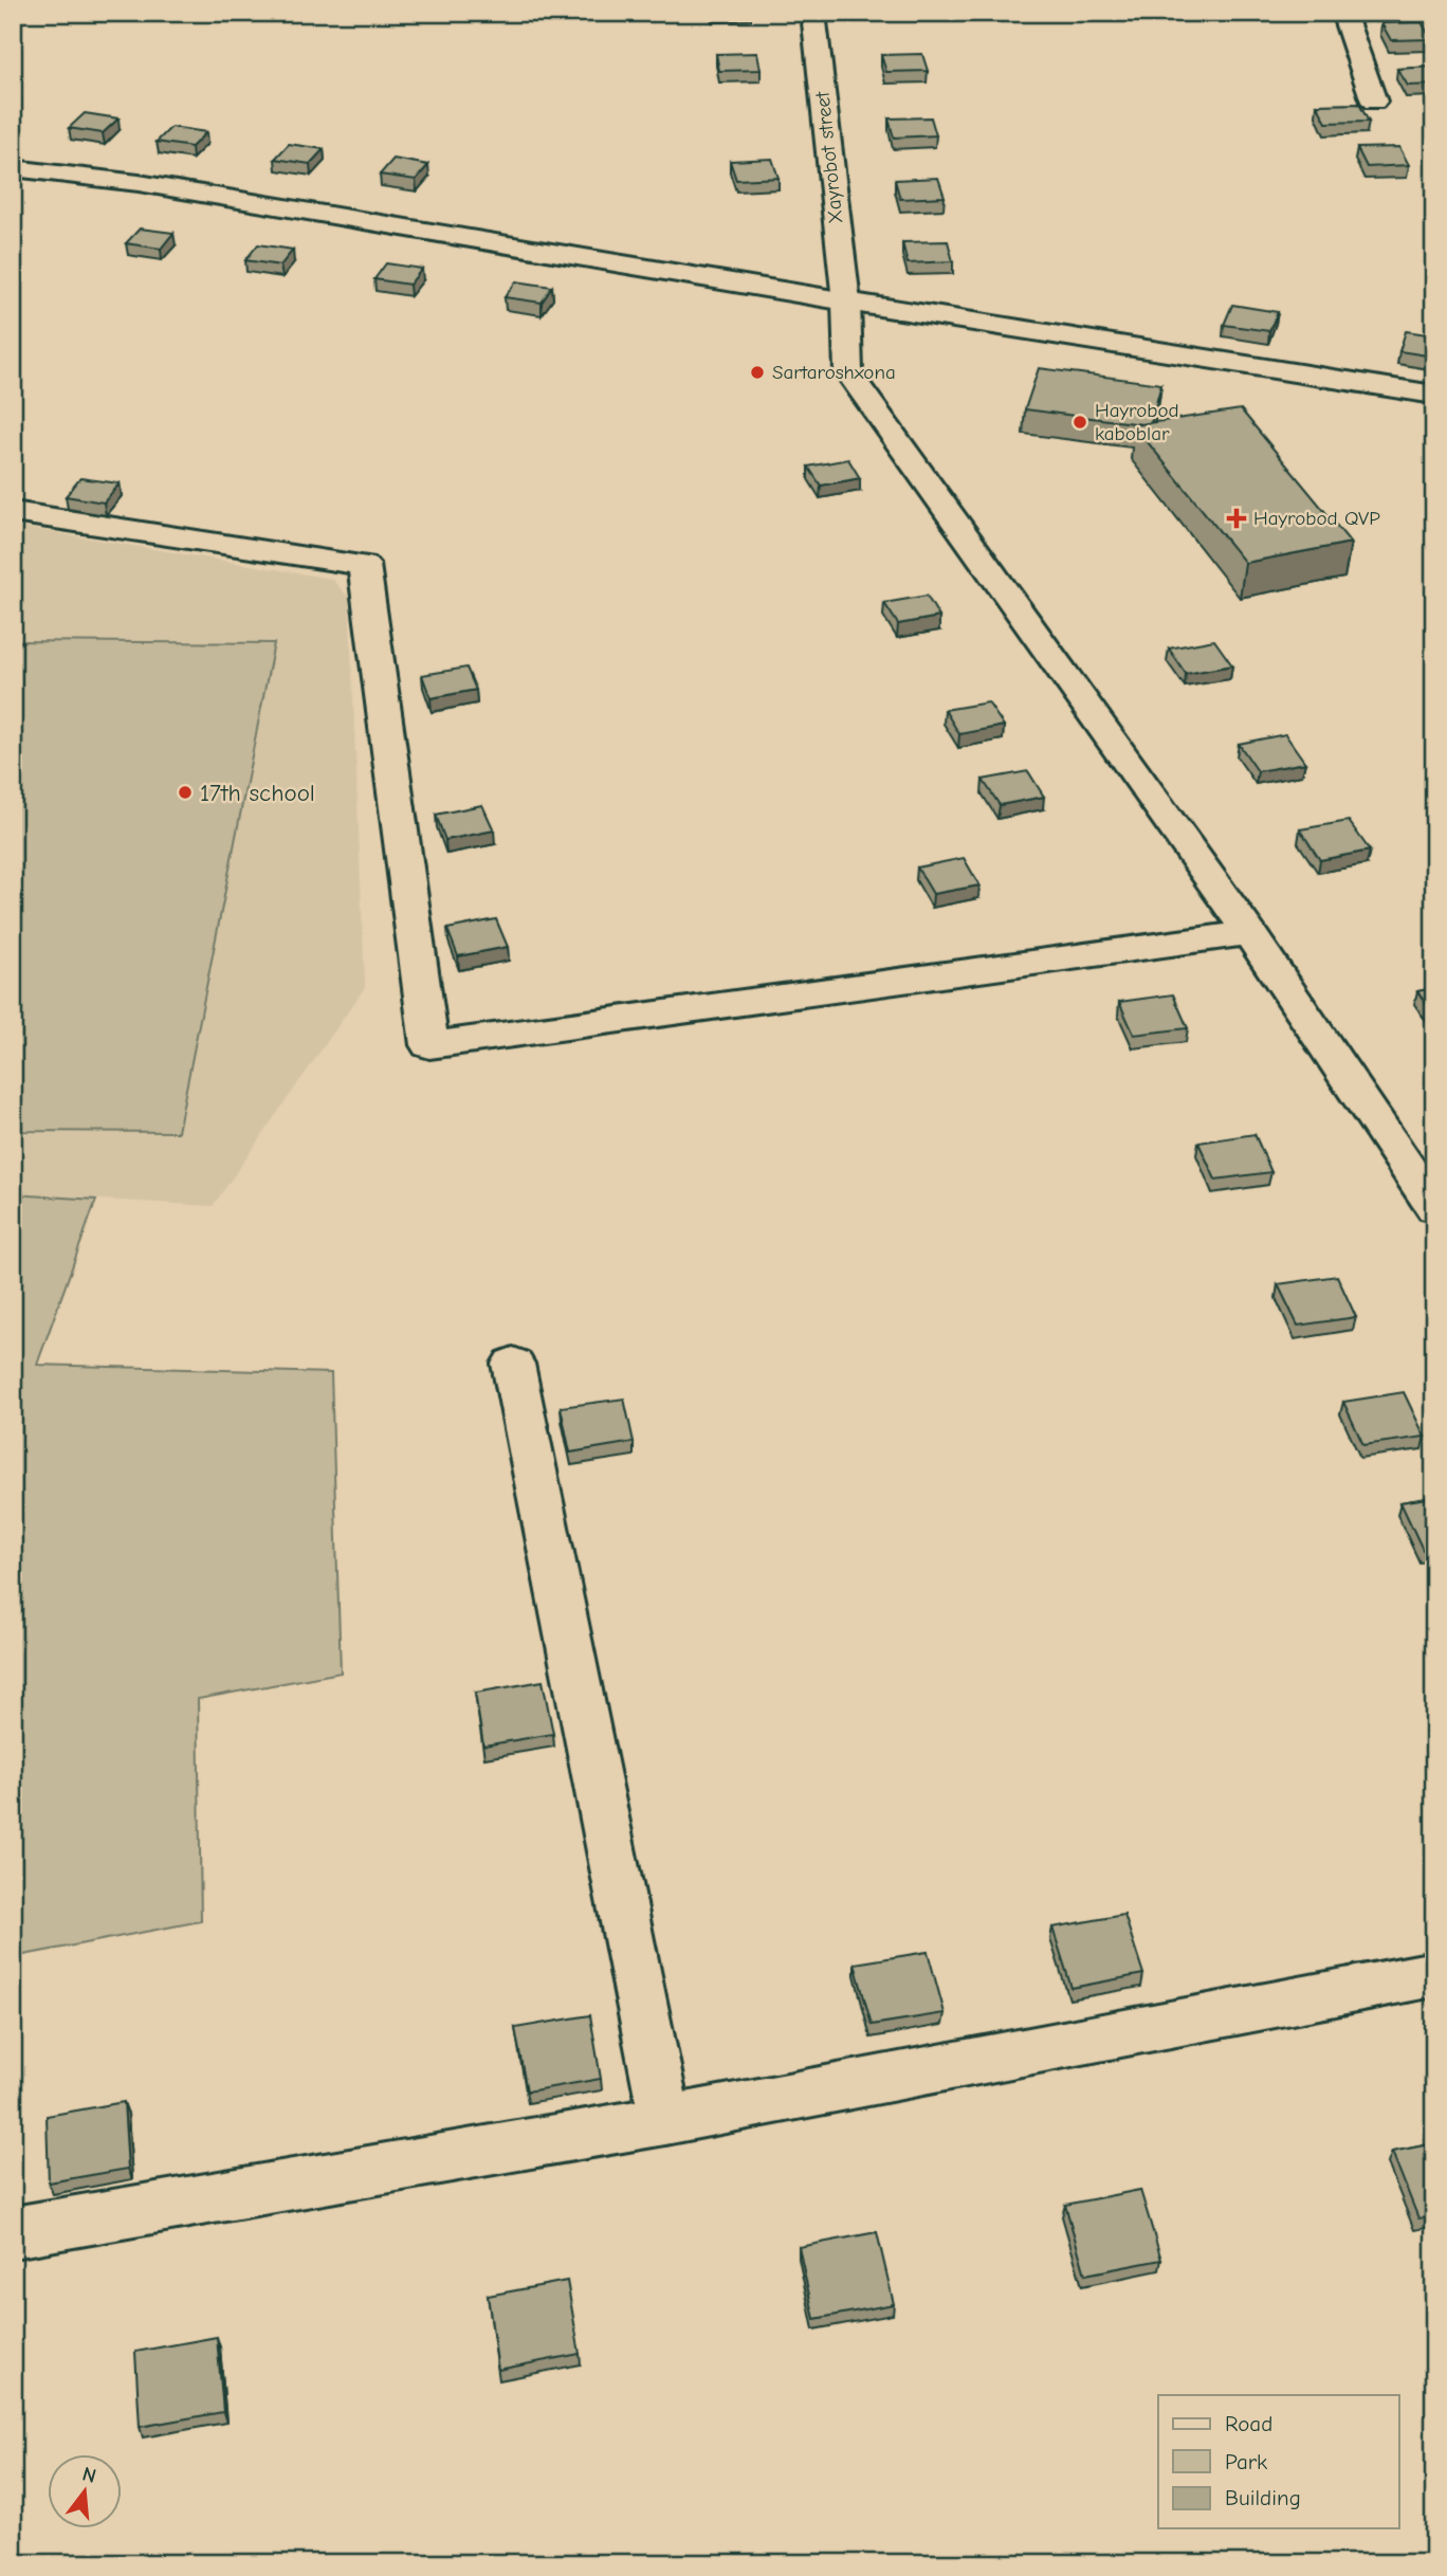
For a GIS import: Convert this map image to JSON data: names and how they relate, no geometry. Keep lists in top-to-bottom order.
{
  "streets": {
    "street": ["Xayrobot street"]
  },
  "places": {
    "other": ["Sartaroshxona", "Hayrobod kaboblar", "17th school"],
    "health": ["Hayrobod QVP"]
  },
  "legend": ["Road", "Park", "Building"],
  "north": "top"
}
